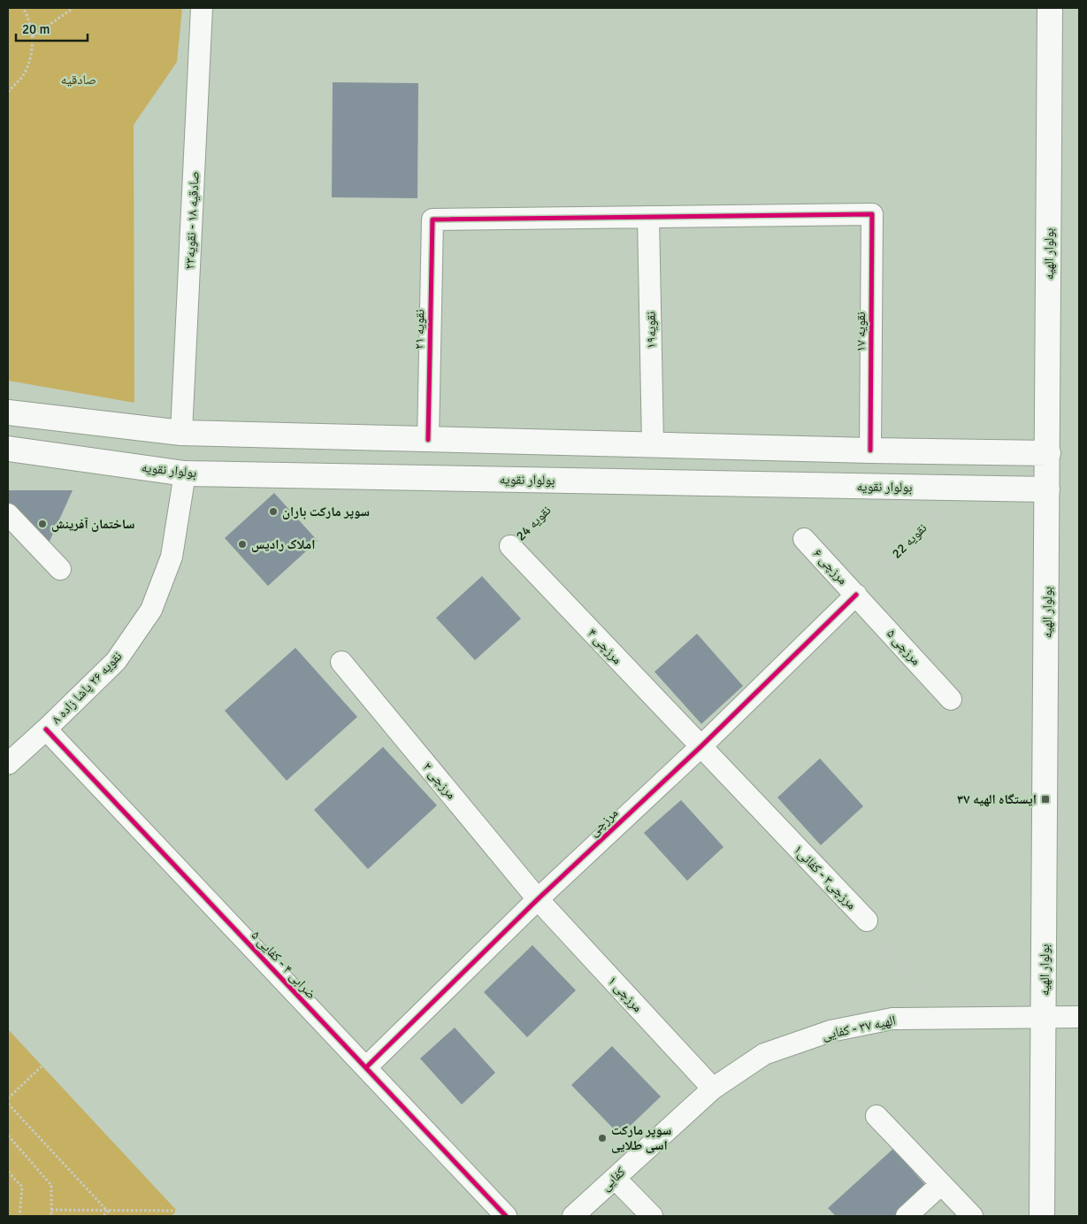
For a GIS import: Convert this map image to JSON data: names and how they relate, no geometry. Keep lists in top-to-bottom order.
{
  "streets": {
    "main road": ["بولوار الهیه", "بولوار نقویه"],
    "street": [
      "صادقیه ۱۸ - نقویه۲۳",
      "نقویه ۲۱",
      "نقویه۱۹",
      "نقویه ۱۷",
      "مرزچی ۶",
      "مرزچی ۴",
      "مرزچی ۵",
      "نقویه ۲۶ پاشا زاده ۸",
      "مرزچی ۲",
      "مرزچی",
      "مرزچی۳ - کفائی۱",
      "ضرابی ۴ - کفایی ۵",
      "مرزچی ۱",
      "الهیه ۳۷ - کفایی",
      "کفایی"
    ],
    "path": ["نقویه 24", "نقویه 22"]
  },
  "crossings": [
    ["بولوار الهیه", "بولوار نقویه"],
    ["بولوار الهیه", "الهیه ۳۷ - کفایی"],
    ["نقویه ۲۱", "نقویه۱۹"],
    ["نقویه ۲۱", "نقویه ۱۷"],
    ["نقویه۱۹", "نقویه ۱۷"],
    ["بولوار نقویه", "نقویه 24"],
    ["بولوار نقویه", "نقویه 22"],
    ["بولوار نقویه", "نقویه ۲۶ پاشا زاده ۸"],
    ["نقویه 24", "مرزچی ۴"],
    ["نقویه 22", "مرزچی ۶"],
    ["نقویه 22", "مرزچی ۵"],
    ["نقویه 22", "مرزچی"],
    ["مرزچی ۶", "مرزچی ۵"],
    ["مرزچی ۶", "مرزچی"],
    ["مرزچی ۴", "مرزچی"],
    ["مرزچی ۴", "مرزچی۳ - کفائی۱"],
    ["مرزچی ۵", "مرزچی"],
    ["نقویه ۲۶ پاشا زاده ۸", "ضرابی ۴ - کفایی ۵"],
    ["مرزچی ۲", "مرزچی"],
    ["مرزچی ۲", "مرزچی ۱"],
    ["مرزچی", "مرزچی۳ - کفائی۱"],
    ["مرزچی", "ضرابی ۴ - کفایی ۵"],
    ["مرزچی", "مرزچی ۱"],
    ["مرزچی۳ - کفائی۱", "الهیه ۳۷ - کفایی"],
    ["مرزچی ۱", "الهیه ۳۷ - کفایی"],
    ["مرزچی ۱", "کفایی"],
    ["الهیه ۳۷ - کفایی", "کفایی"]
  ],
  "parks": ["صادقیه"],
  "places": {
    "other": [
      "سوپر مارکت باران",
      "ساختمان آفرینش",
      "املاک رادیس",
      "سوپر مارکت اسی طلایی"
    ],
    "transit": ["ایستگاه الهیه ۳۷"]
  },
  "scale_bar": "20 m"
}
